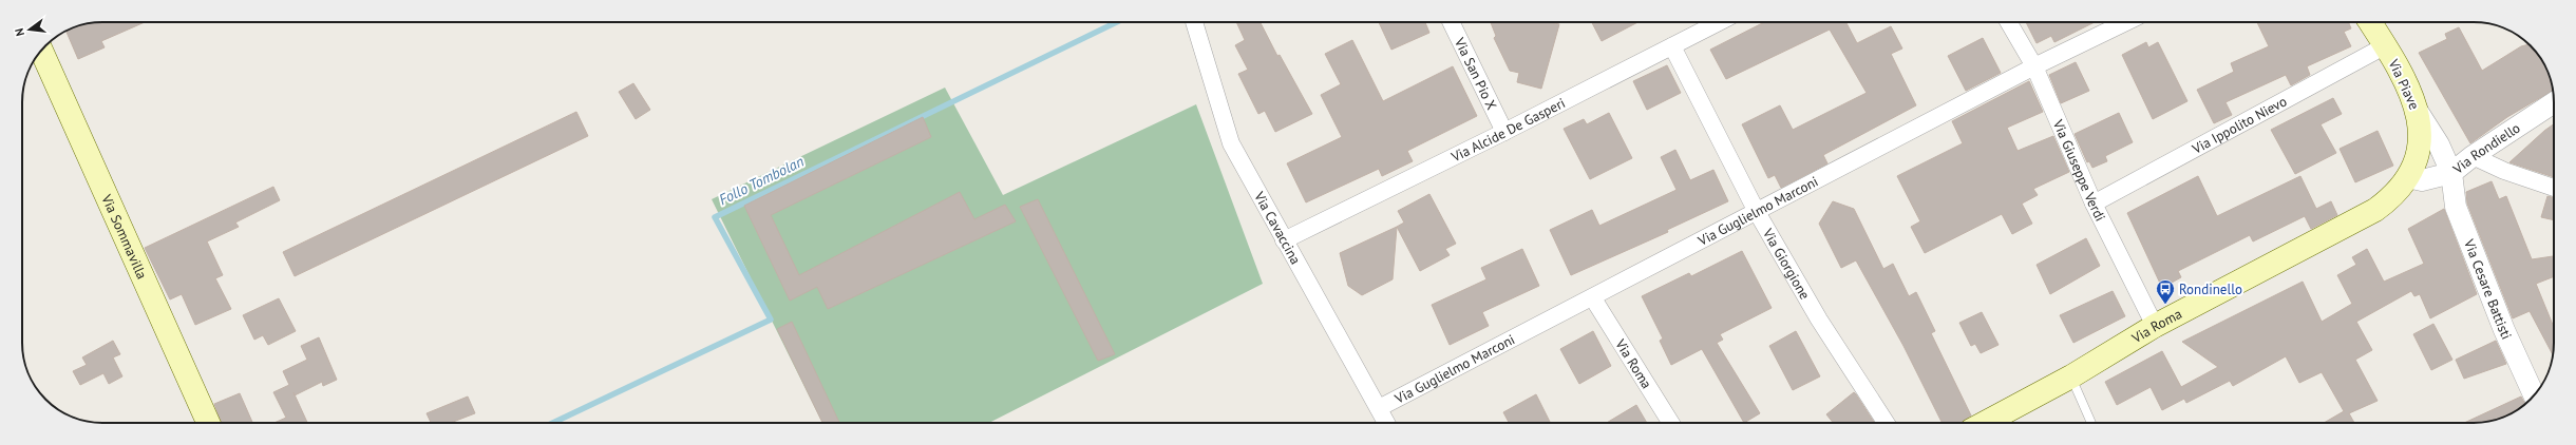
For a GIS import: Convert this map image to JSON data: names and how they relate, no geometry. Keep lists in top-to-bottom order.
{
  "streets": {
    "main road": ["Via Piave", "Via Sommavilla", "Via Roma"],
    "street": [
      "Via San Pio X",
      "Via Ippolito Nievo",
      "Via Alcide De Gasperi",
      "Via Rondiello",
      "Via Giuseppe Verdi",
      "Via Guglielmo Marconi",
      "Via Cavaccina",
      "Via Giorgione",
      "Via Cesare Battisti"
    ]
  },
  "crossings": [
    ["Via San Pio X", "Via Alcide De Gasperi"],
    ["Via Piave", "Via Ippolito Nievo"],
    ["Via Piave", "Via Rondiello"],
    ["Via Piave", "Via Cesare Battisti"],
    ["Via Piave", "Via Roma"],
    ["Via Ippolito Nievo", "Via Giuseppe Verdi"],
    ["Via Alcide De Gasperi", "Via Cavaccina"],
    ["Via Alcide De Gasperi", "Via Giorgione"],
    ["Via Rondiello", "Via Cesare Battisti"],
    ["Via Rondiello", "Via Roma"],
    ["Via Giuseppe Verdi", "Via Guglielmo Marconi"],
    ["Via Giuseppe Verdi", "Via Roma"],
    ["Via Guglielmo Marconi", "Via Cavaccina"],
    ["Via Guglielmo Marconi", "Via Giorgione"],
    ["Via Guglielmo Marconi", "Via Roma"]
  ],
  "water": ["Follo Tombolan"],
  "places": {
    "bus stop": ["Rondinello"]
  },
  "north": "left"
}
